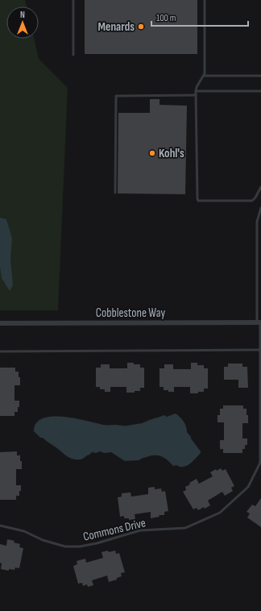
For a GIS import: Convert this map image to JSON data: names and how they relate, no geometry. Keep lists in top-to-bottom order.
{
  "streets": {
    "street": ["Cobblestone Way"],
    "lane": ["Commons Drive"]
  },
  "crossings": [
    ["Cobblestone Way", "Commons Drive"]
  ],
  "places": ["Menards", "Kohl's"],
  "scale_bar": "100 m",
  "north": "top"
}
